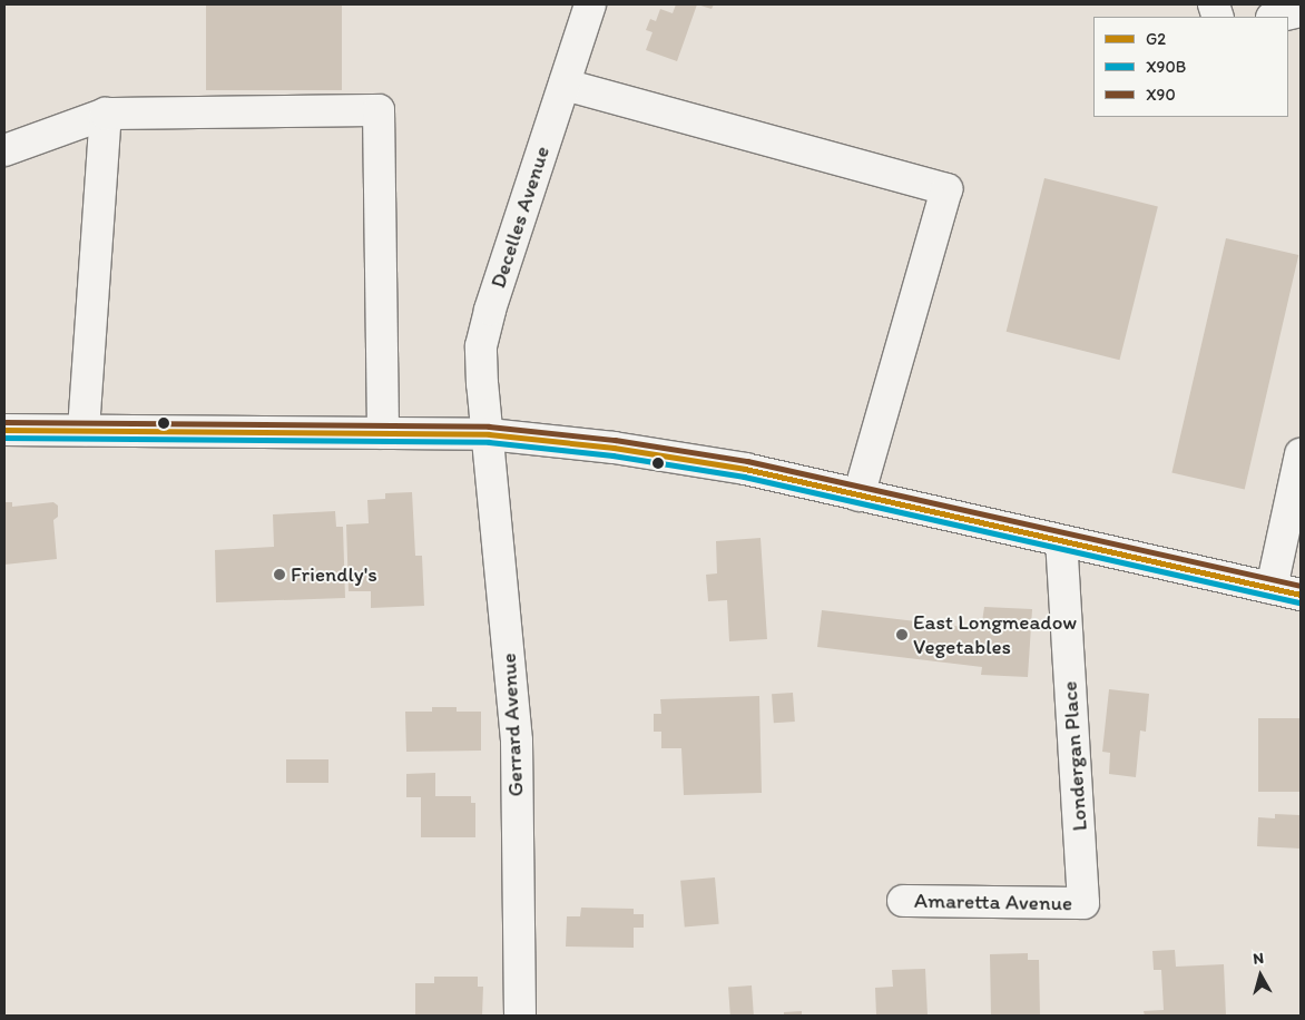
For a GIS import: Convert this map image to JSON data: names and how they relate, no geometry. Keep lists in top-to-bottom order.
{
  "streets": {
    "street": [
      "Decelles Avenue",
      "Gerrard Avenue",
      "Londergan Place",
      "Amaretta Avenue"
    ]
  },
  "crossings": [
    ["Decelles Avenue", "Gerrard Avenue"],
    ["Londergan Place", "Amaretta Avenue"]
  ],
  "places": ["Friendly's", "East Longmeadow Vegetables"],
  "lines": ["transit line X90", "transit line G2", "transit line X90B"],
  "legend": ["G2", "X90B", "X90"],
  "north": "top"
}
